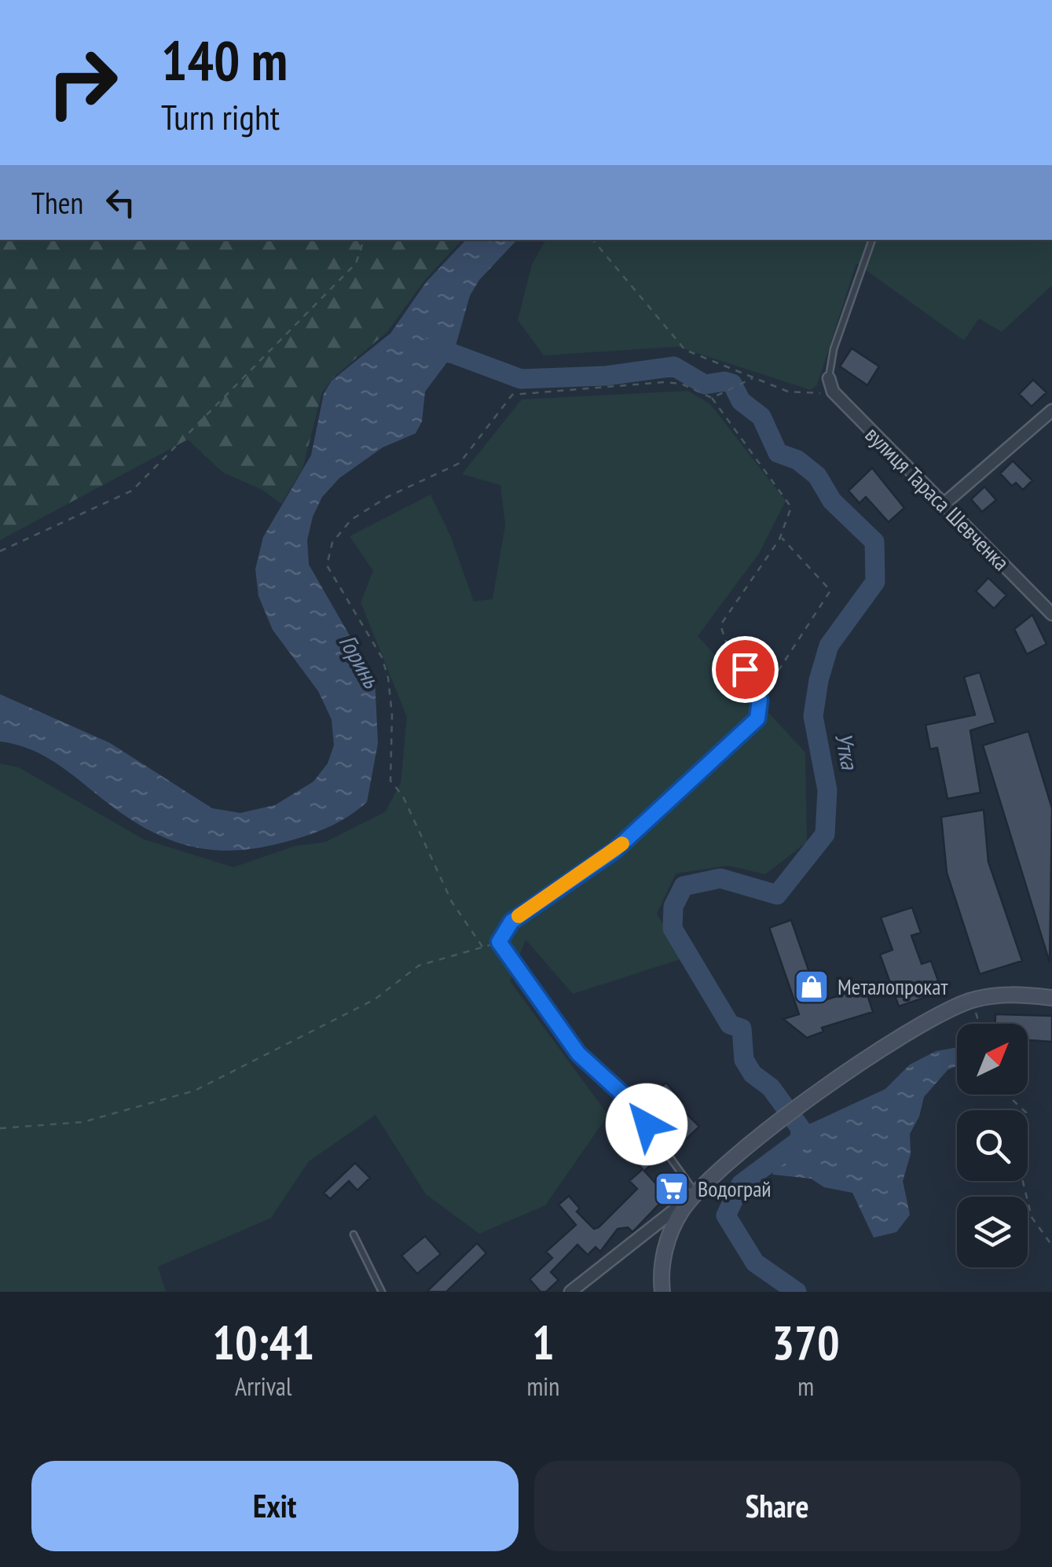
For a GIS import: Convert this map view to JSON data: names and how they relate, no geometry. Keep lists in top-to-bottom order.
{
  "streets": {
    "street": ["вулиця Тараса Шевченка"]
  },
  "water": ["Горинь", "Утка"],
  "places": {
    "shop": ["Металопрокат"],
    "supermarket": ["Водограй"]
  },
  "north": "top right",
  "page": {
    "turn": ["140 m", "Turn right"],
    "then": "Then",
    "eta": [
      "10:41",
      "Arrival",
      "1",
      "min",
      "370",
      "m"
    ],
    "buttons": ["Exit", "Share"]
  }
}
